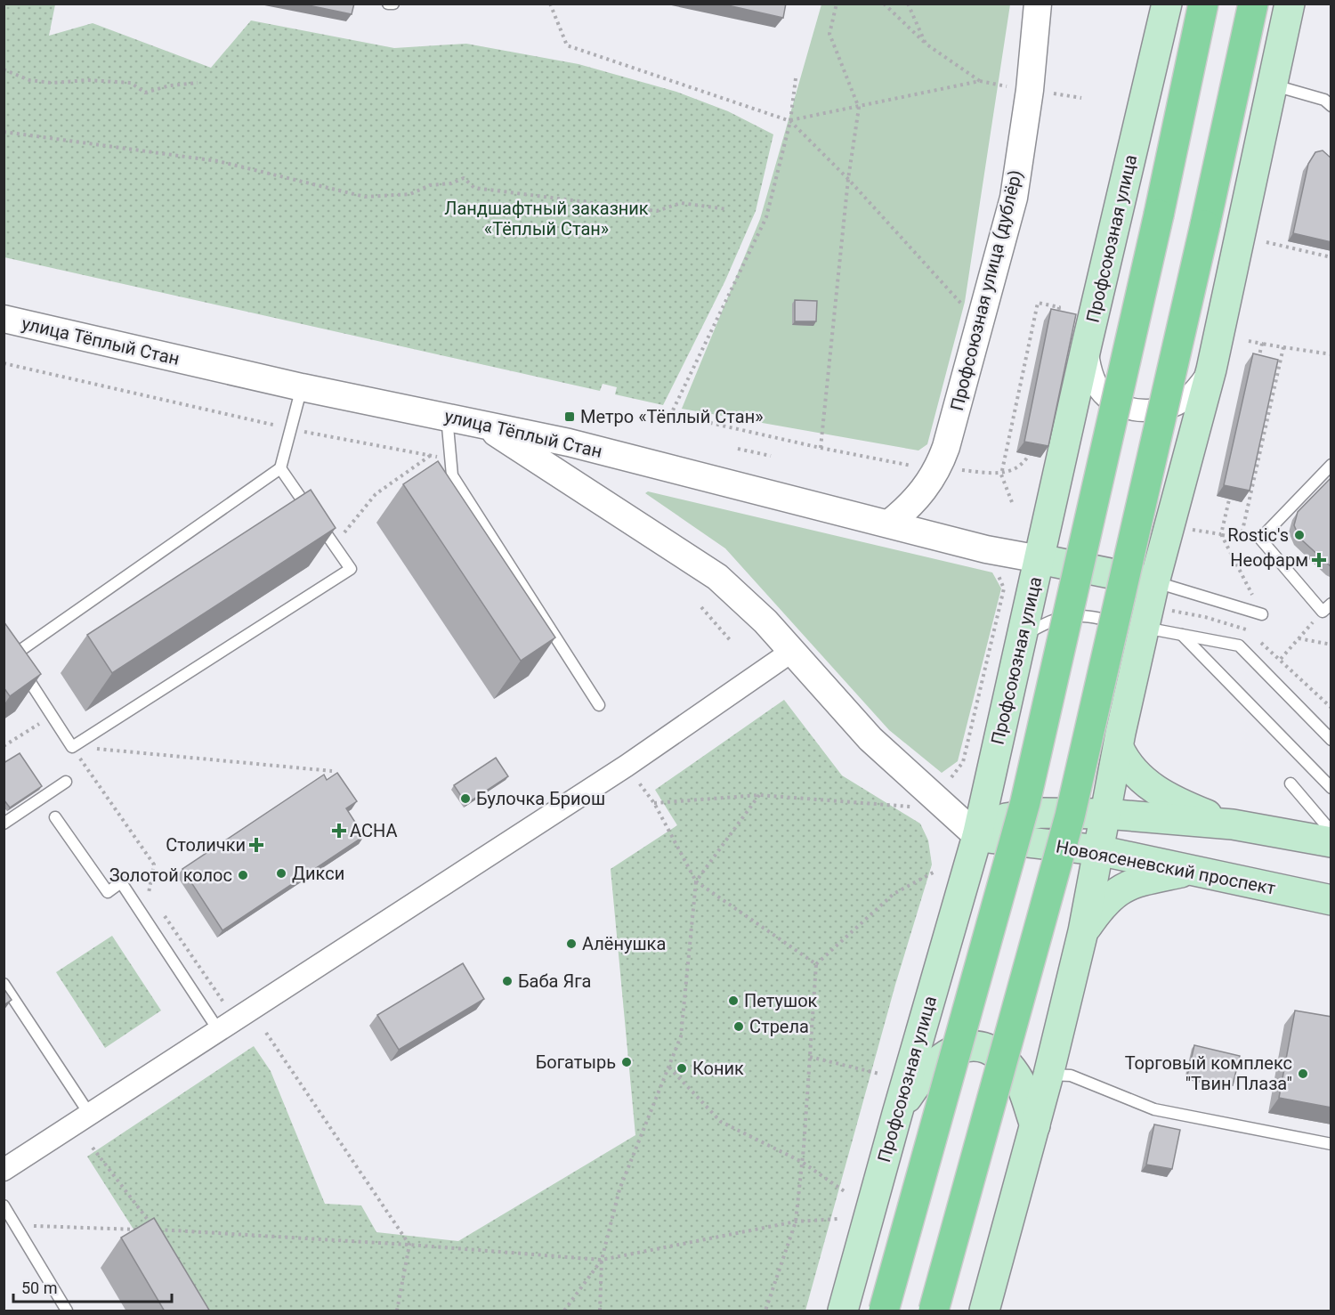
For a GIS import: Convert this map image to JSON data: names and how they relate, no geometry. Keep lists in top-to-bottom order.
{
  "streets": {
    "main road": ["Профсоюзная улица", "Новоясеневский проспект"],
    "street": ["Профсоюзная улица (дублёр)", "улица Тёплый Стан"]
  },
  "crossings": [
    ["Профсоюзная улица", "улица Тёплый Стан"],
    ["Профсоюзная улица", "Новоясеневский проспект"],
    ["Профсоюзная улица (дублёр)", "улица Тёплый Стан"]
  ],
  "parks": ["Ландшафтный заказник «Тёплый Стан»"],
  "places": {
    "transit": ["Метро «Тёплый Стан»"],
    "other": [
      "Rostic's",
      "Булочка Бриош",
      "Дикси",
      "Золотой колос",
      "Алёнушка",
      "Баба Яга",
      "Петушок",
      "Стрела",
      "Богатырь",
      "Коник",
      "Торговый комплекс \"Твин Плаза\""
    ],
    "health": ["Неофарм", "АСНА", "Столички"]
  },
  "scale_bar": "50 m"
}
